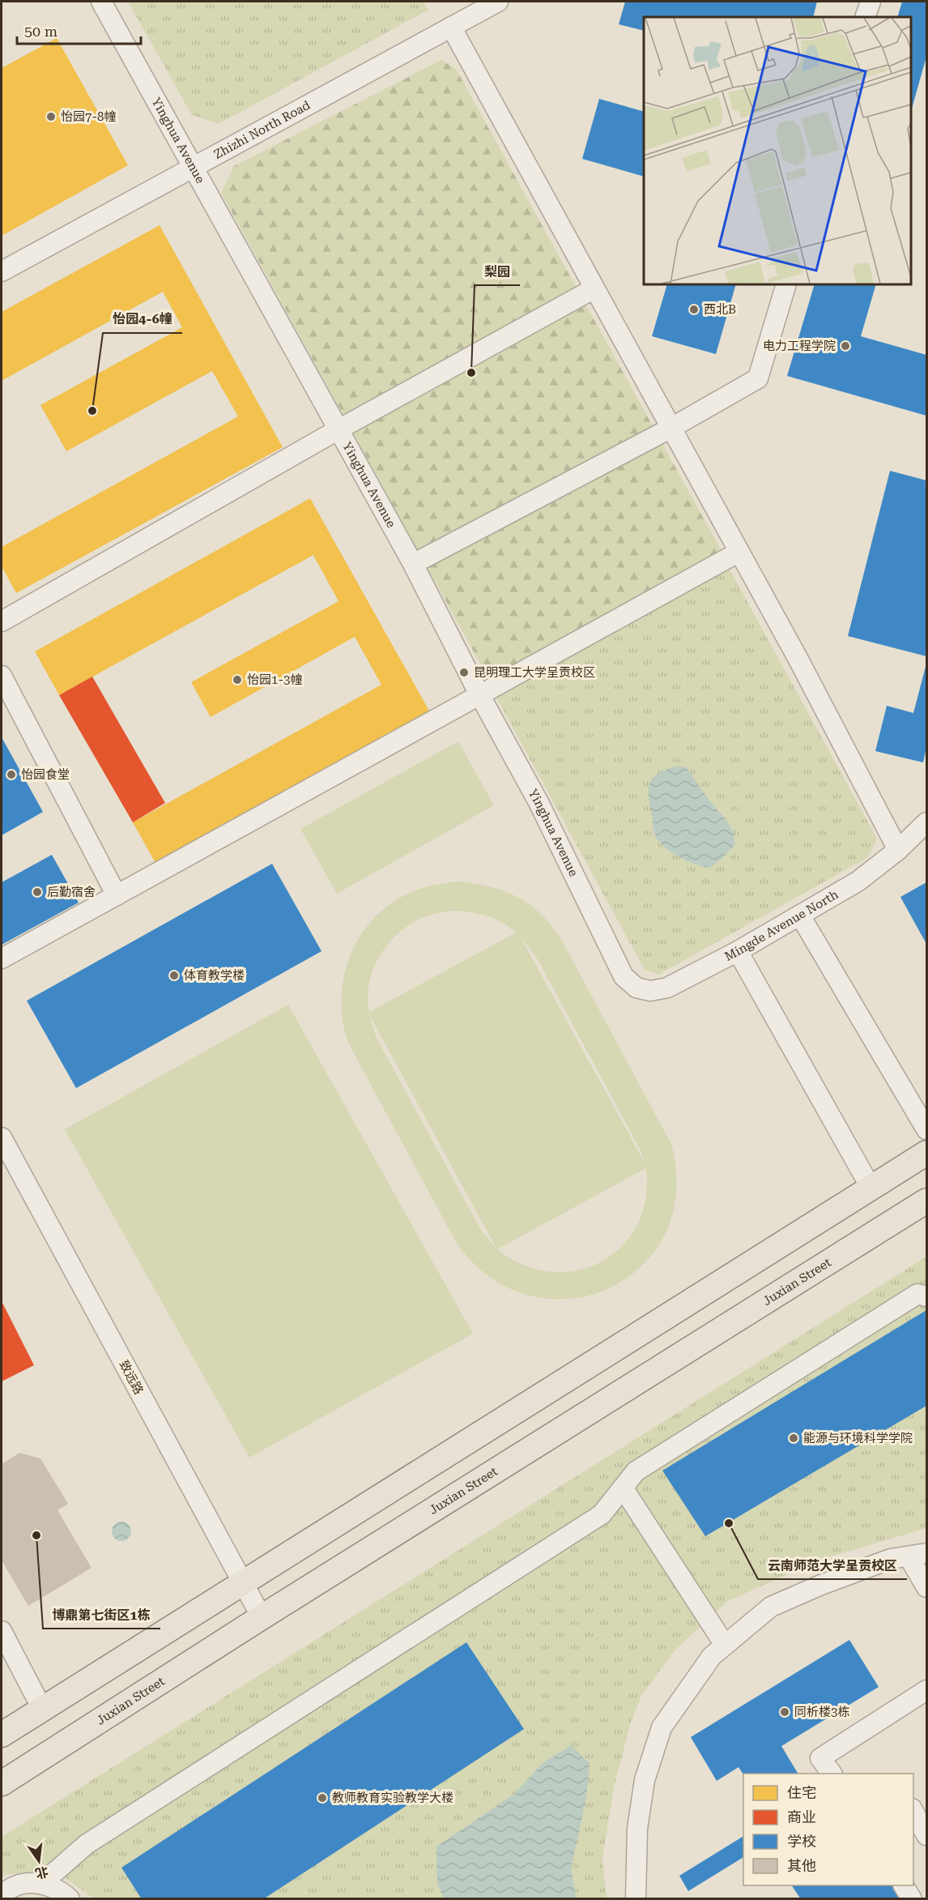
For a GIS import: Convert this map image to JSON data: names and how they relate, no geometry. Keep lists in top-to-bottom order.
{
  "streets": {
    "main road": ["Juxian Street"],
    "street": [
      "Zhizhi North Road",
      "Yinghua Avenue",
      "Mingde Avenue North",
      "致远路"
    ]
  },
  "crossings": [
    ["Zhizhi North Road", "Yinghua Avenue"],
    ["Yinghua Avenue", "Mingde Avenue North"],
    ["Juxian Street", "致远路"]
  ],
  "places": [
    "怡园7-8幢",
    "西北B",
    "电力工程学院",
    "梨园",
    "怡园4-6幢",
    "昆明理工大学呈贡校区",
    "怡园1-3幢",
    "怡园食堂",
    "后勤宿舍",
    "体育教学楼",
    "能源与环境科学学院",
    "云南师范大学呈贡校区",
    "博鼎第七街区1栋",
    "同析楼3栋",
    "教师教育实验教学大楼"
  ],
  "legend": [
    "住宅",
    "商业",
    "学校",
    "其他"
  ],
  "scale_bar": "50 m",
  "north": "bottom"
}
